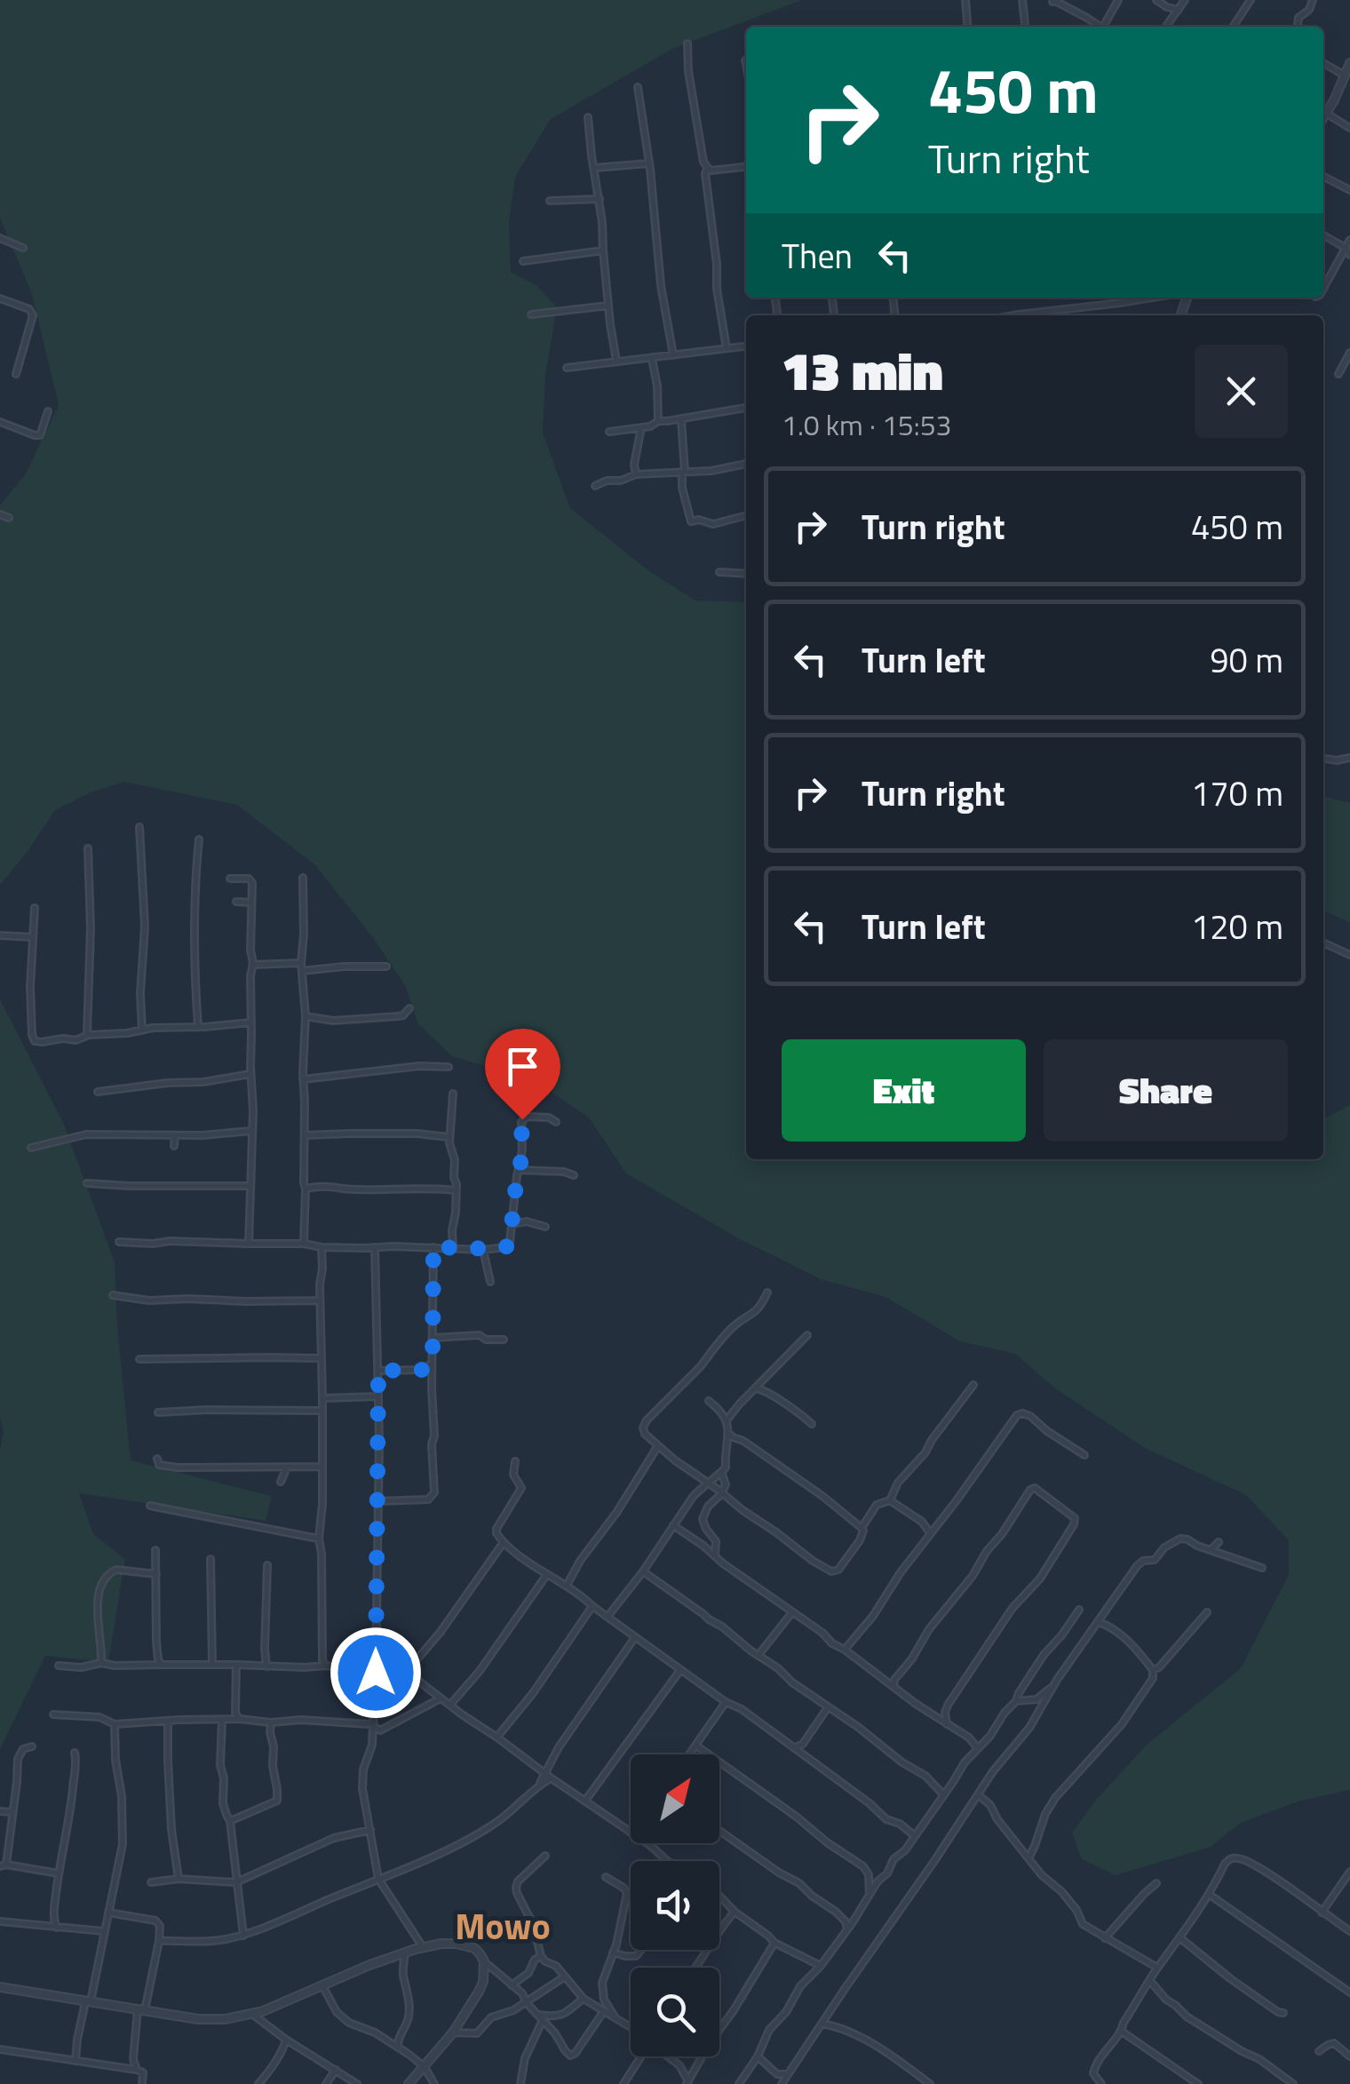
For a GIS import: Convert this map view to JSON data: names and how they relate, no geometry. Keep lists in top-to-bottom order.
{
  "districts": ["Mowo"],
  "north": "top right",
  "page": {
    "turn": ["450 m", "Turn right"],
    "then": "Then",
    "heading": ["13 min", "1.0 km · 15:53"],
    "list": [
      {
        "name": "Turn right",
        "value": "450 m"
      },
      {
        "name": "Turn left",
        "value": "90 m"
      },
      {
        "name": "Turn right",
        "value": "170 m"
      },
      {
        "name": "Turn left",
        "value": "120 m"
      }
    ],
    "buttons": ["Exit", "Share"]
  }
}
